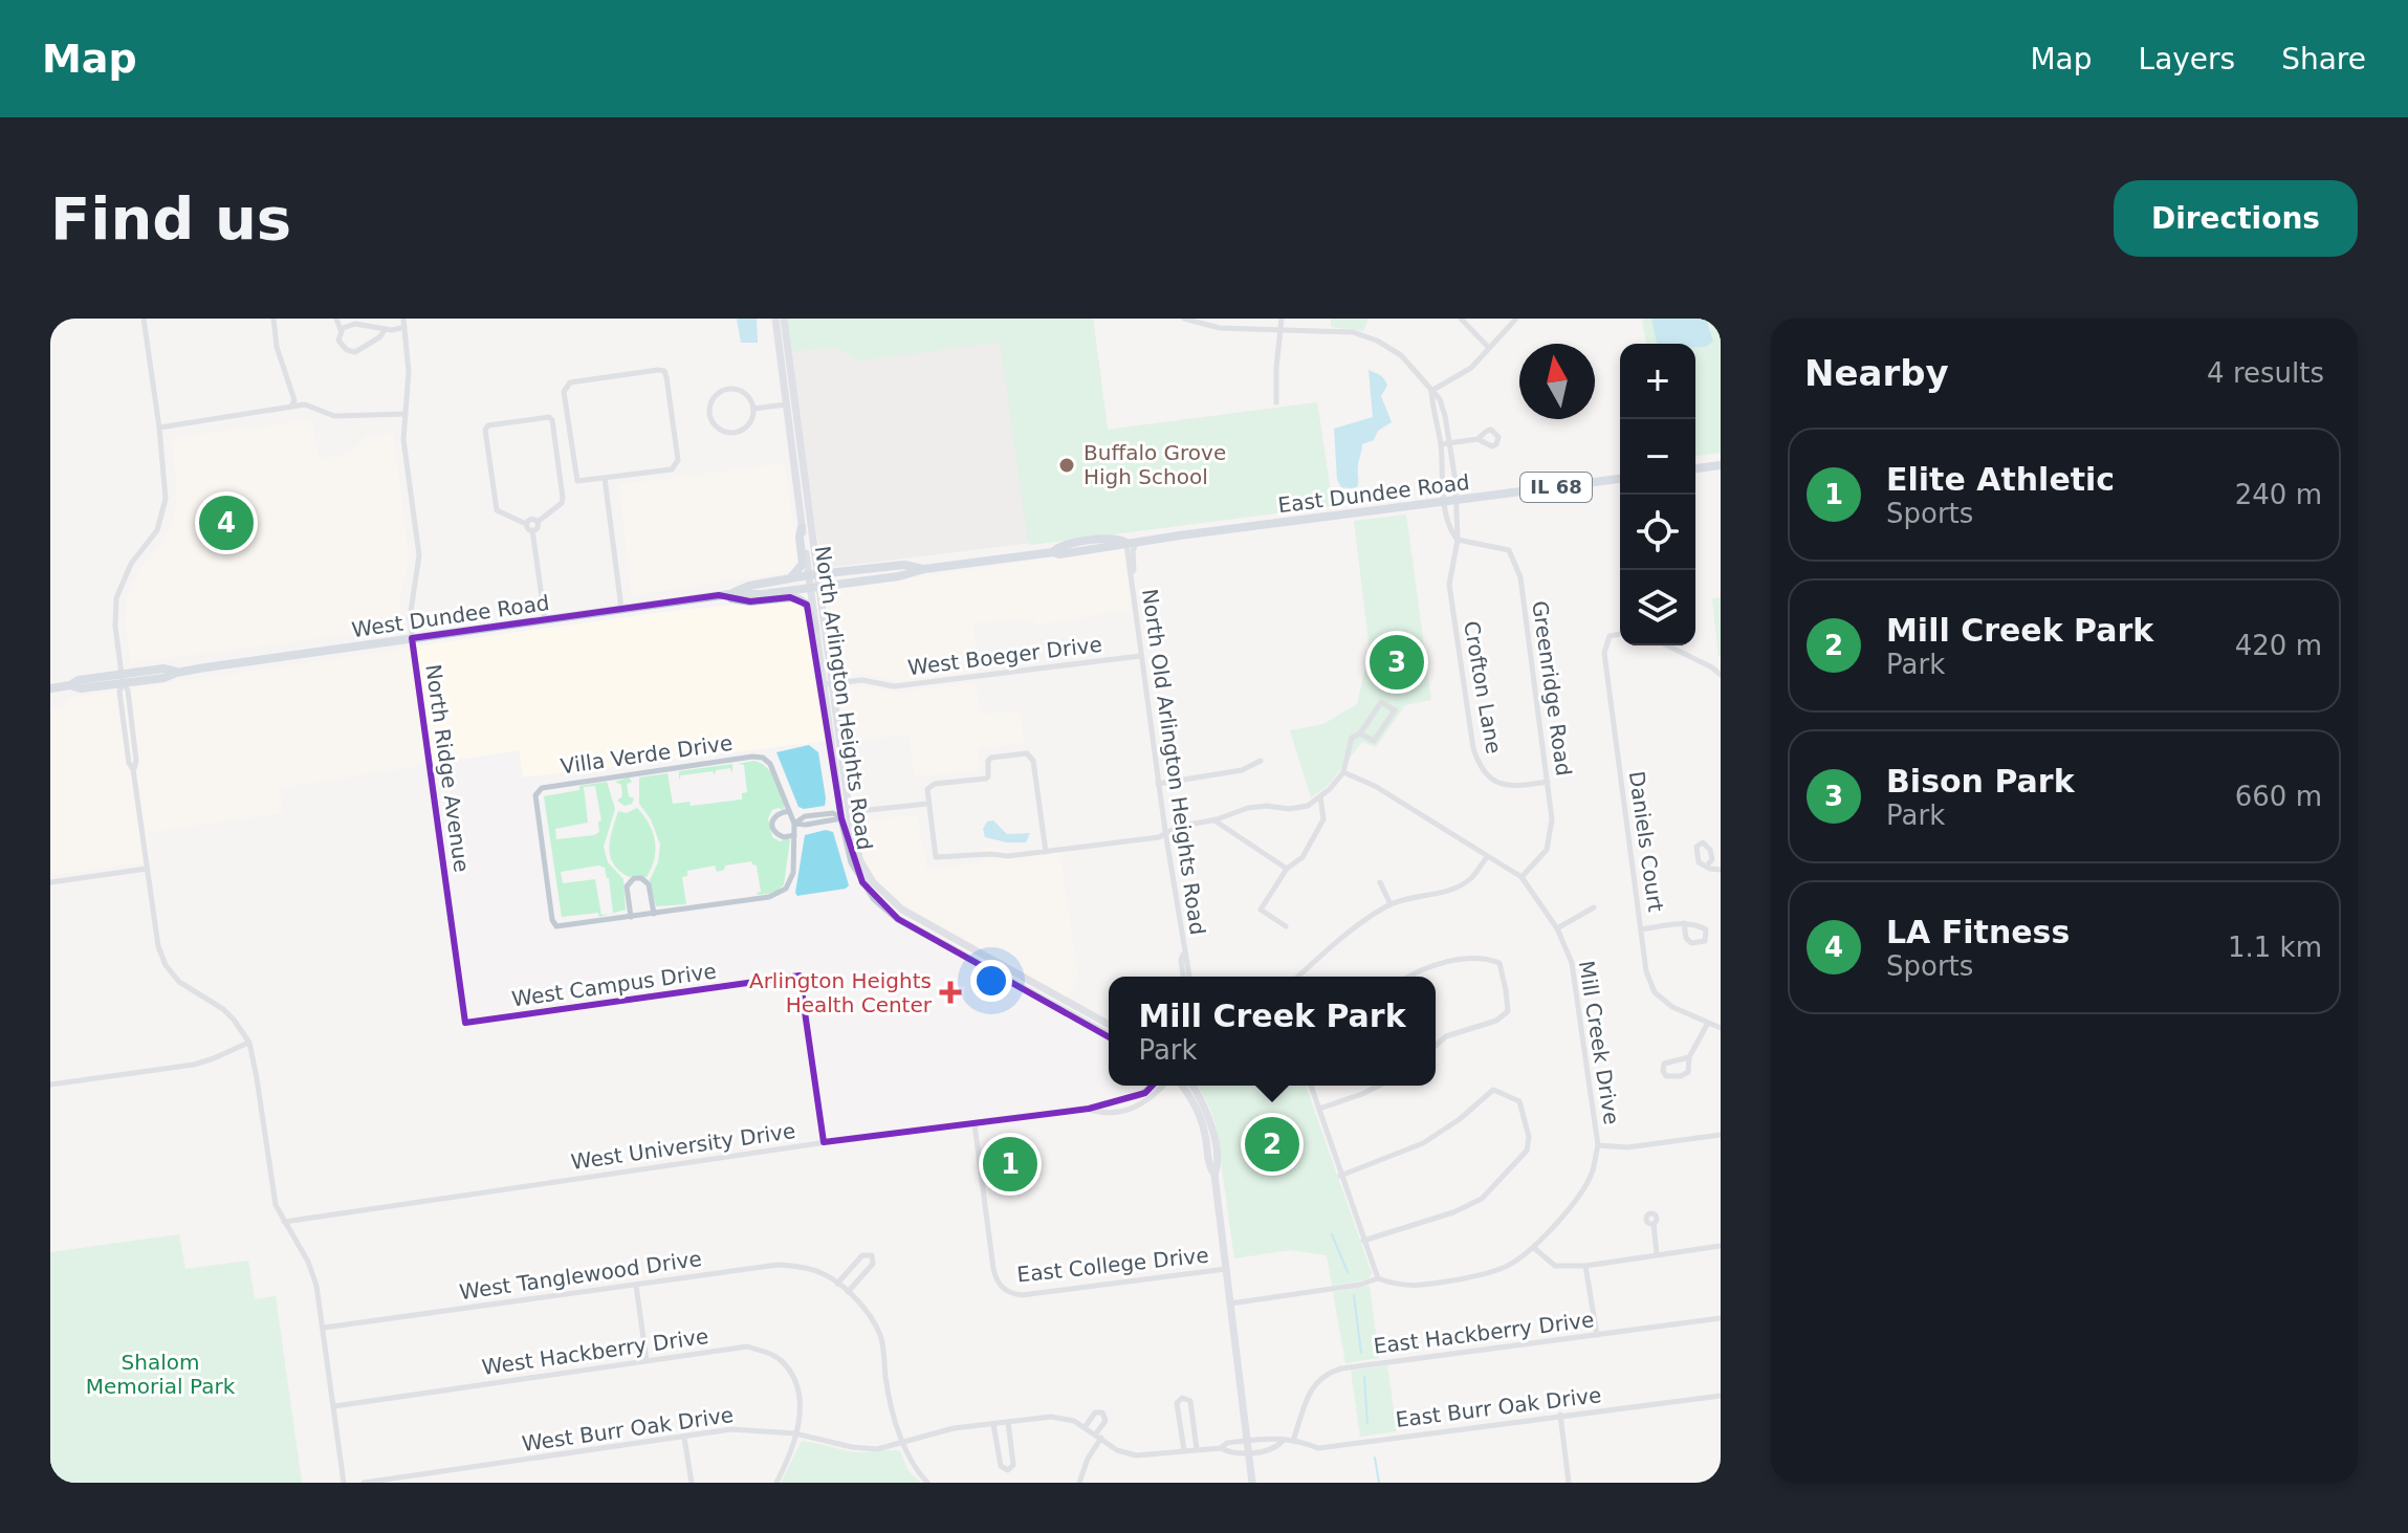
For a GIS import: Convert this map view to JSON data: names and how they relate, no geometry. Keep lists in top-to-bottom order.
{
  "streets": {
    "main road": [
      "IL 68",
      "East Dundee Road",
      "West Dundee Road",
      "North Arlington Heights Road"
    ],
    "street": [
      "West Boeger Drive",
      "Crofton Lane",
      "Greenridge Road",
      "Villa Verde Drive",
      "North Old Arlington Heights Road",
      "North Ridge Avenue",
      "Daniels Court",
      "West Campus Drive",
      "Mill Creek Drive",
      "West University Drive",
      "East College Drive",
      "West Tanglewood Drive",
      "East Hackberry Drive",
      "West Hackberry Drive",
      "East Burr Oak Drive",
      "West Burr Oak Drive"
    ]
  },
  "crossings": [
    ["East Dundee Road", "West Dundee Road"],
    ["East Dundee Road", "Crofton Lane"],
    ["East Dundee Road", "North Arlington Heights Road"],
    ["East Dundee Road", "North Old Arlington Heights Road"],
    ["West Dundee Road", "North Arlington Heights Road"],
    ["West Dundee Road", "North Ridge Avenue"],
    ["West Boeger Drive", "North Arlington Heights Road"],
    ["West Boeger Drive", "North Old Arlington Heights Road"],
    ["Crofton Lane", "Greenridge Road"],
    ["Greenridge Road", "Mill Creek Drive"],
    ["North Ridge Avenue", "West Campus Drive"],
    ["West Campus Drive", "West University Drive"],
    ["West University Drive", "East College Drive"],
    ["West Tanglewood Drive", "West Burr Oak Drive"],
    ["East Hackberry Drive", "East Burr Oak Drive"],
    ["West Hackberry Drive", "West Burr Oak Drive"],
    ["East Burr Oak Drive", "West Burr Oak Drive"]
  ],
  "parks": ["Shalom Memorial Park"],
  "places": {
    "other": ["Buffalo Grove High School"],
    "health": ["Arlington Heights Health Center"]
  },
  "north": "top",
  "page": {
    "header": "Map",
    "nav": ["Map", "Layers", "Share"],
    "buttons": "Directions",
    "title": "Find us",
    "heading": ["Nearby", "4 results"],
    "map_buttons": ["+", "−"],
    "list": [
      {
        "mark": "1",
        "name": "Elite Athletic",
        "note": "Sports",
        "value": "240 m"
      },
      {
        "mark": "2",
        "name": "Mill Creek Park",
        "note": "Park",
        "value": "420 m"
      },
      {
        "mark": "3",
        "name": "Bison Park",
        "note": "Park",
        "value": "660 m"
      },
      {
        "mark": "4",
        "name": "LA Fitness",
        "note": "Sports",
        "value": "1.1 km"
      }
    ],
    "pins": [
      "4",
      "3",
      "2",
      "1"
    ],
    "popup": ["Mill Creek Park", "Park"]
  }
}
